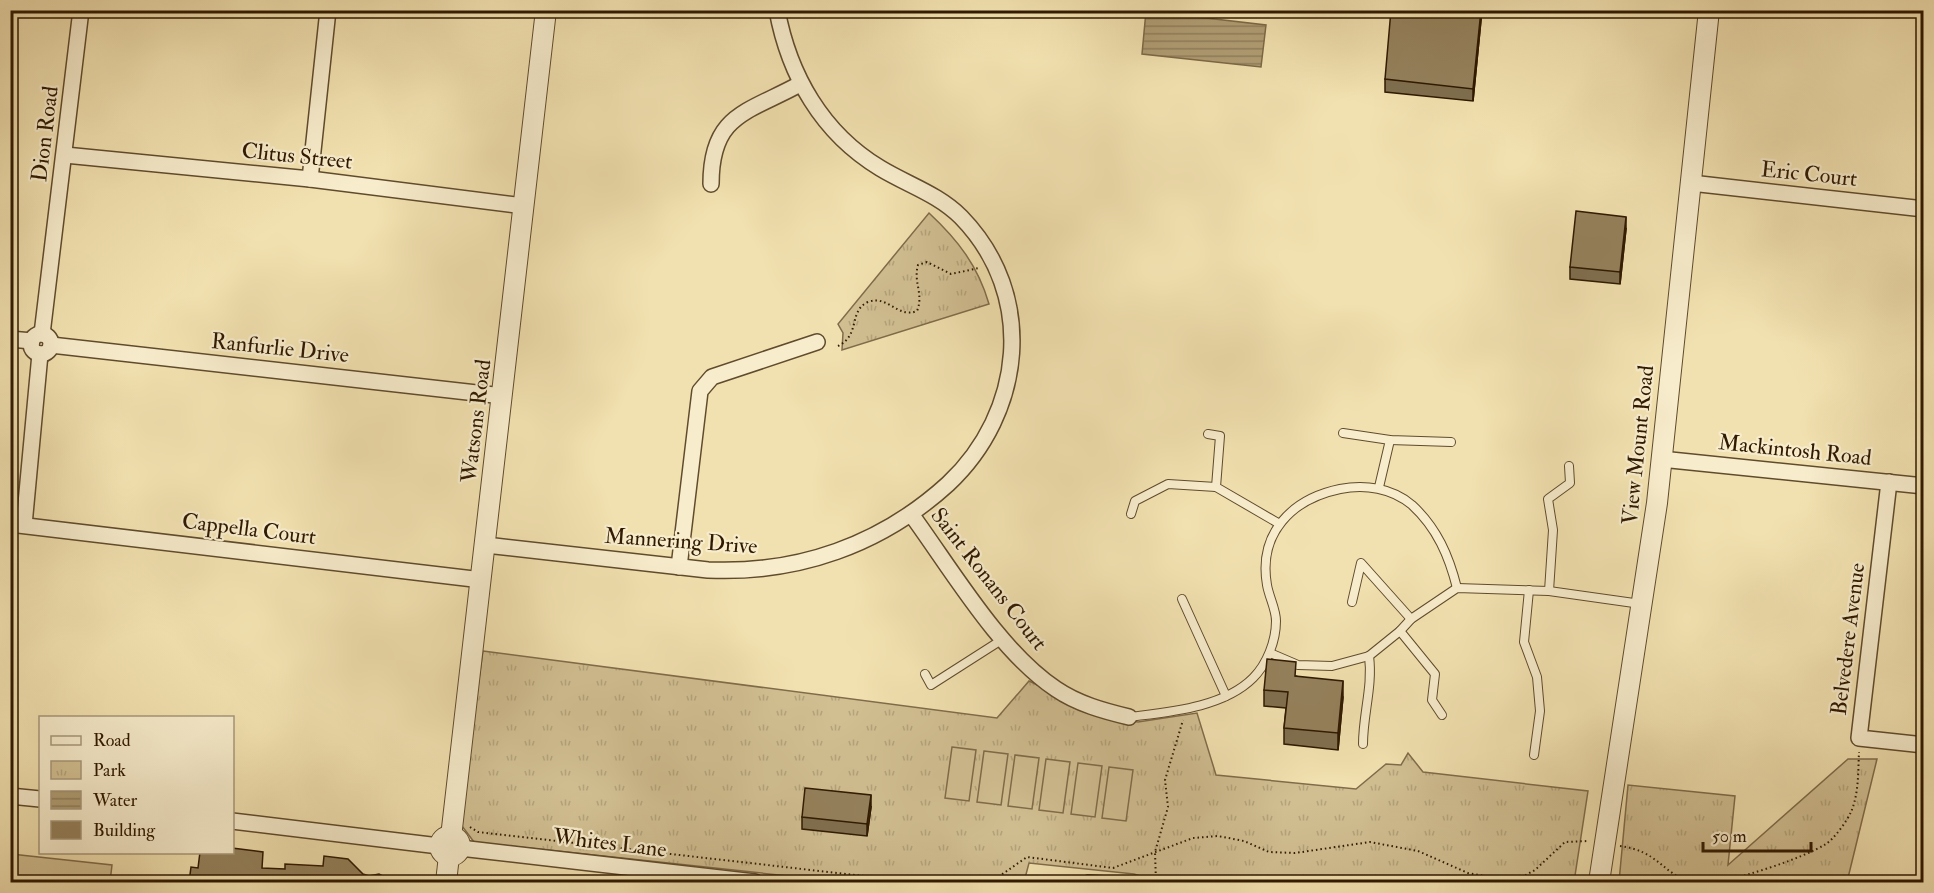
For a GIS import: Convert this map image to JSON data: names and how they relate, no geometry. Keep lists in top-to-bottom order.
{
  "streets": {
    "street": [
      "Dion Road",
      "Clitus Street",
      "Eric Court",
      "Ranfurlie Drive",
      "Watsons Road",
      "View Mount Road",
      "Mackintosh Road",
      "Cappella Court",
      "Mannering Drive",
      "Saint Ronans Court",
      "Belvedere Avenue",
      "Whites Lane"
    ]
  },
  "crossings": [
    ["Dion Road", "Clitus Street"],
    ["Dion Road", "Ranfurlie Drive"],
    ["Dion Road", "Cappella Court"],
    ["Clitus Street", "Watsons Road"],
    ["Eric Court", "View Mount Road"],
    ["Ranfurlie Drive", "Watsons Road"],
    ["Watsons Road", "Cappella Court"],
    ["Watsons Road", "Mannering Drive"],
    ["Watsons Road", "Whites Lane"],
    ["View Mount Road", "Mackintosh Road"],
    ["Mackintosh Road", "Belvedere Avenue"],
    ["Mannering Drive", "Saint Ronans Court"]
  ],
  "legend": [
    "Road",
    "Park",
    "Water",
    "Building"
  ],
  "scale_bar": "50 m"
}
